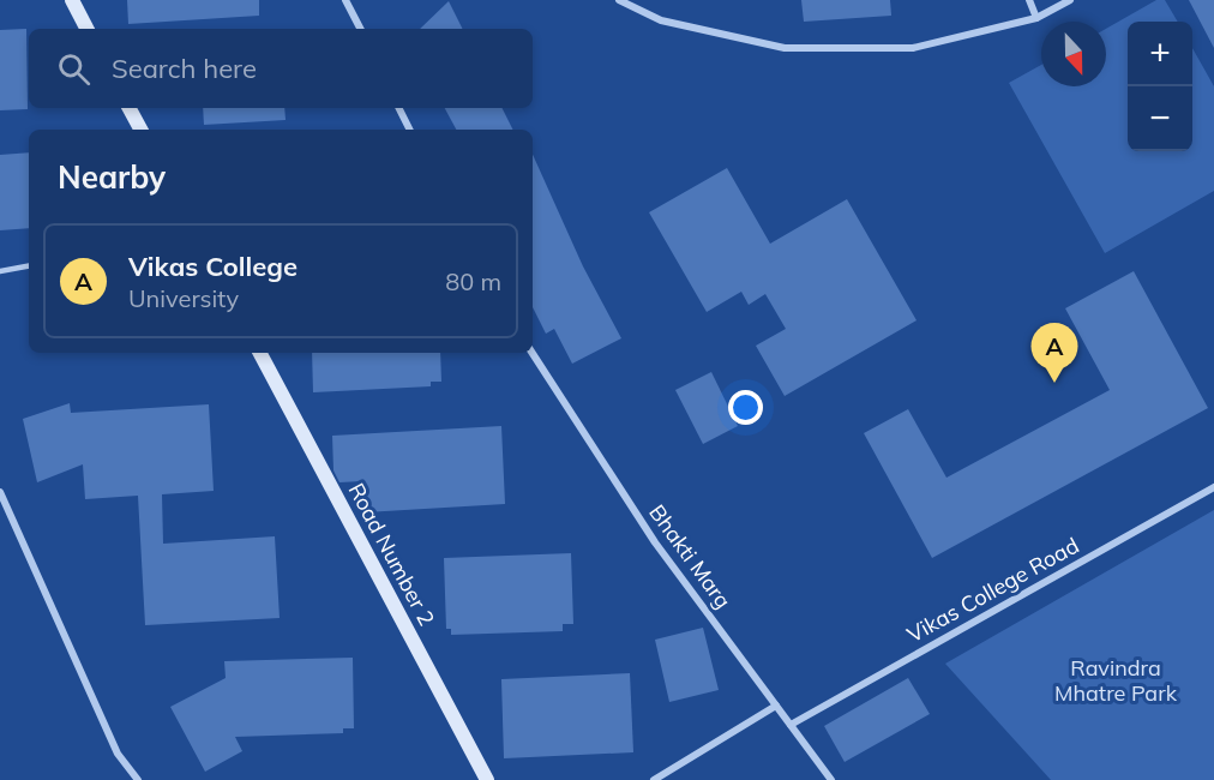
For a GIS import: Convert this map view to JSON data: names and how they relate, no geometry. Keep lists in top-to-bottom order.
{
  "streets": {
    "street": ["Road Number 2", "Bhakti Marg", "Vikas College Road"]
  },
  "crossings": [
    ["Bhakti Marg", "Vikas College Road"]
  ],
  "parks": ["Ravindra Mhatre Park"],
  "north": "bottom",
  "page": {
    "map_buttons": ["+", "−"],
    "search": "Search here",
    "heading": "Nearby",
    "list": [
      {
        "mark": "A",
        "name": "Vikas College",
        "note": "University",
        "value": "80 m"
      }
    ],
    "pins": "A"
  }
}
